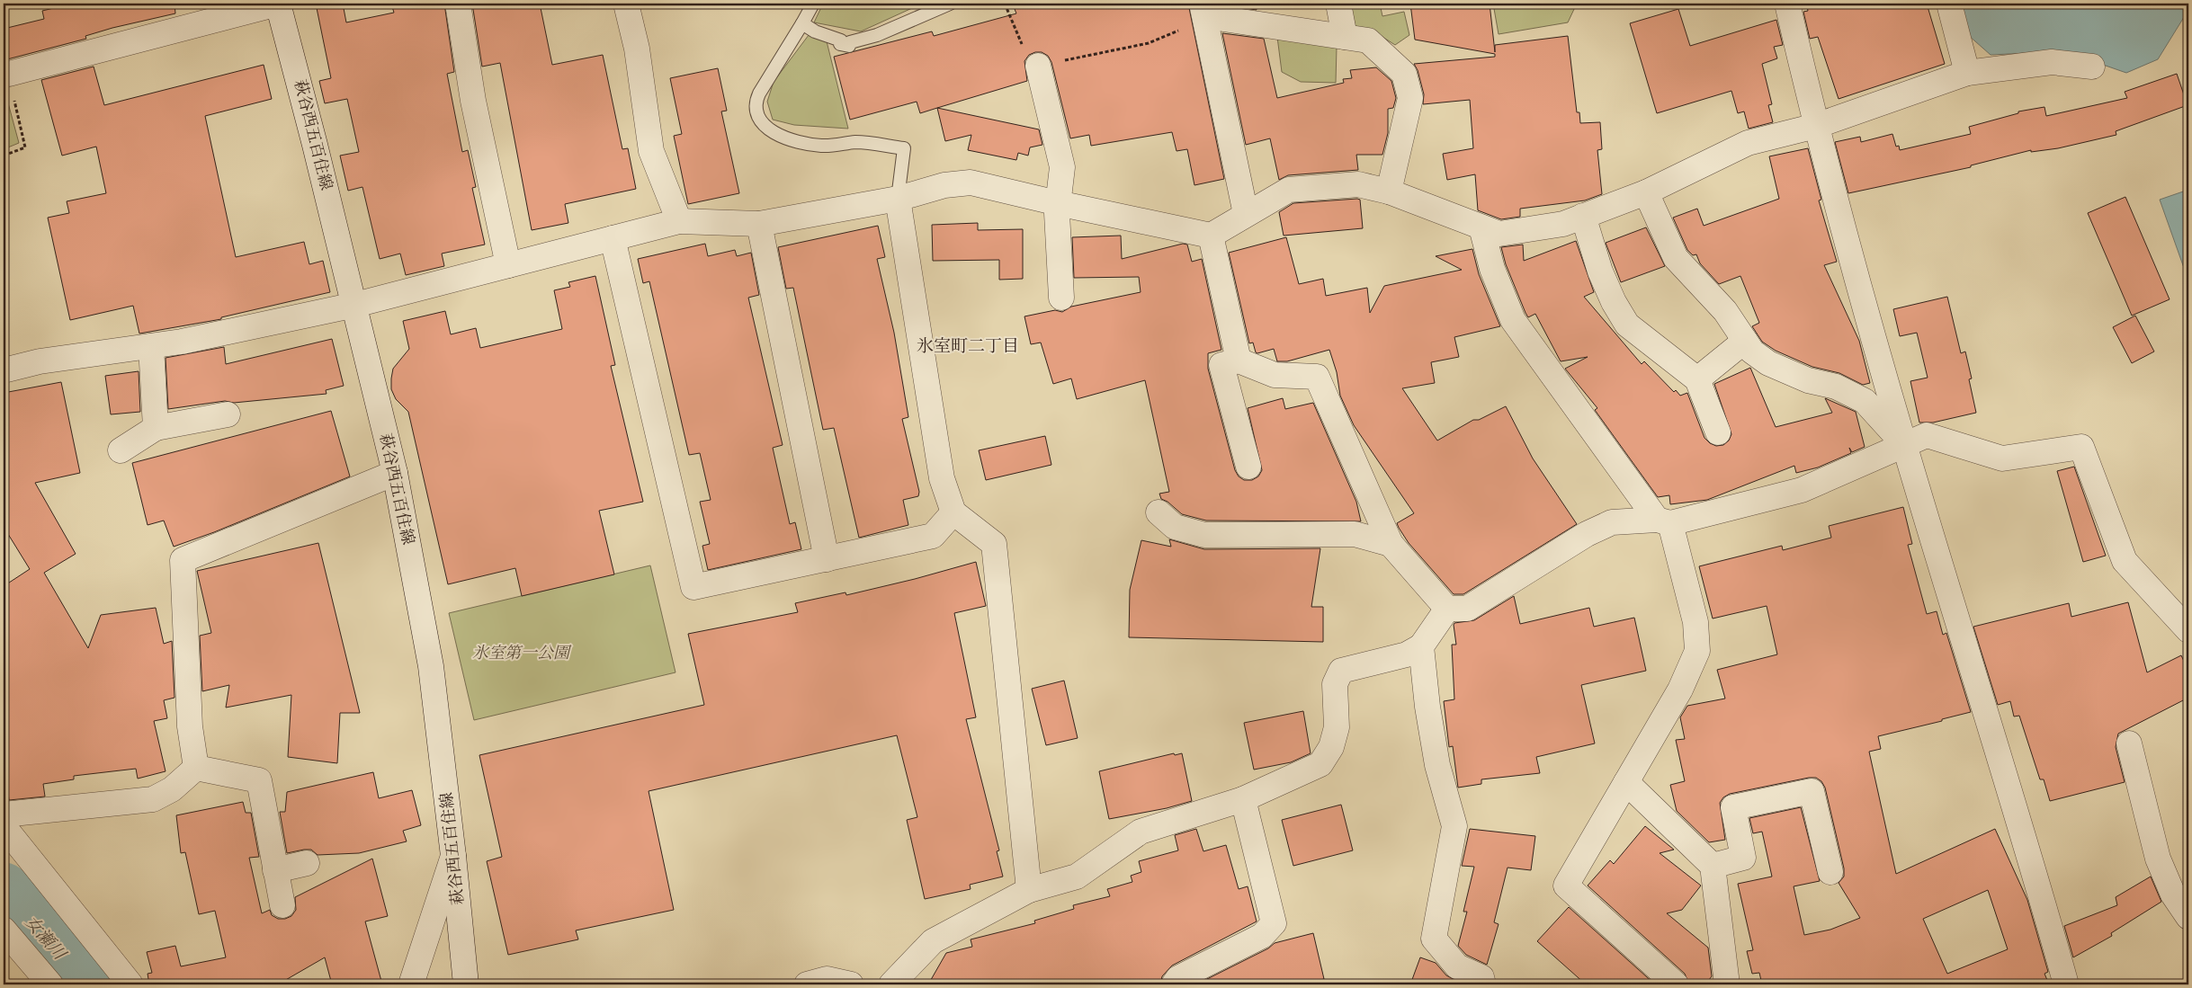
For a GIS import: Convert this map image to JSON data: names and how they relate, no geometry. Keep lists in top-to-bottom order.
{
  "streets": {
    "street": ["萩谷西五百住線"]
  },
  "districts": ["氷室町二丁目"],
  "water": ["女瀬川"],
  "parks": ["氷室第一公園"]
}
